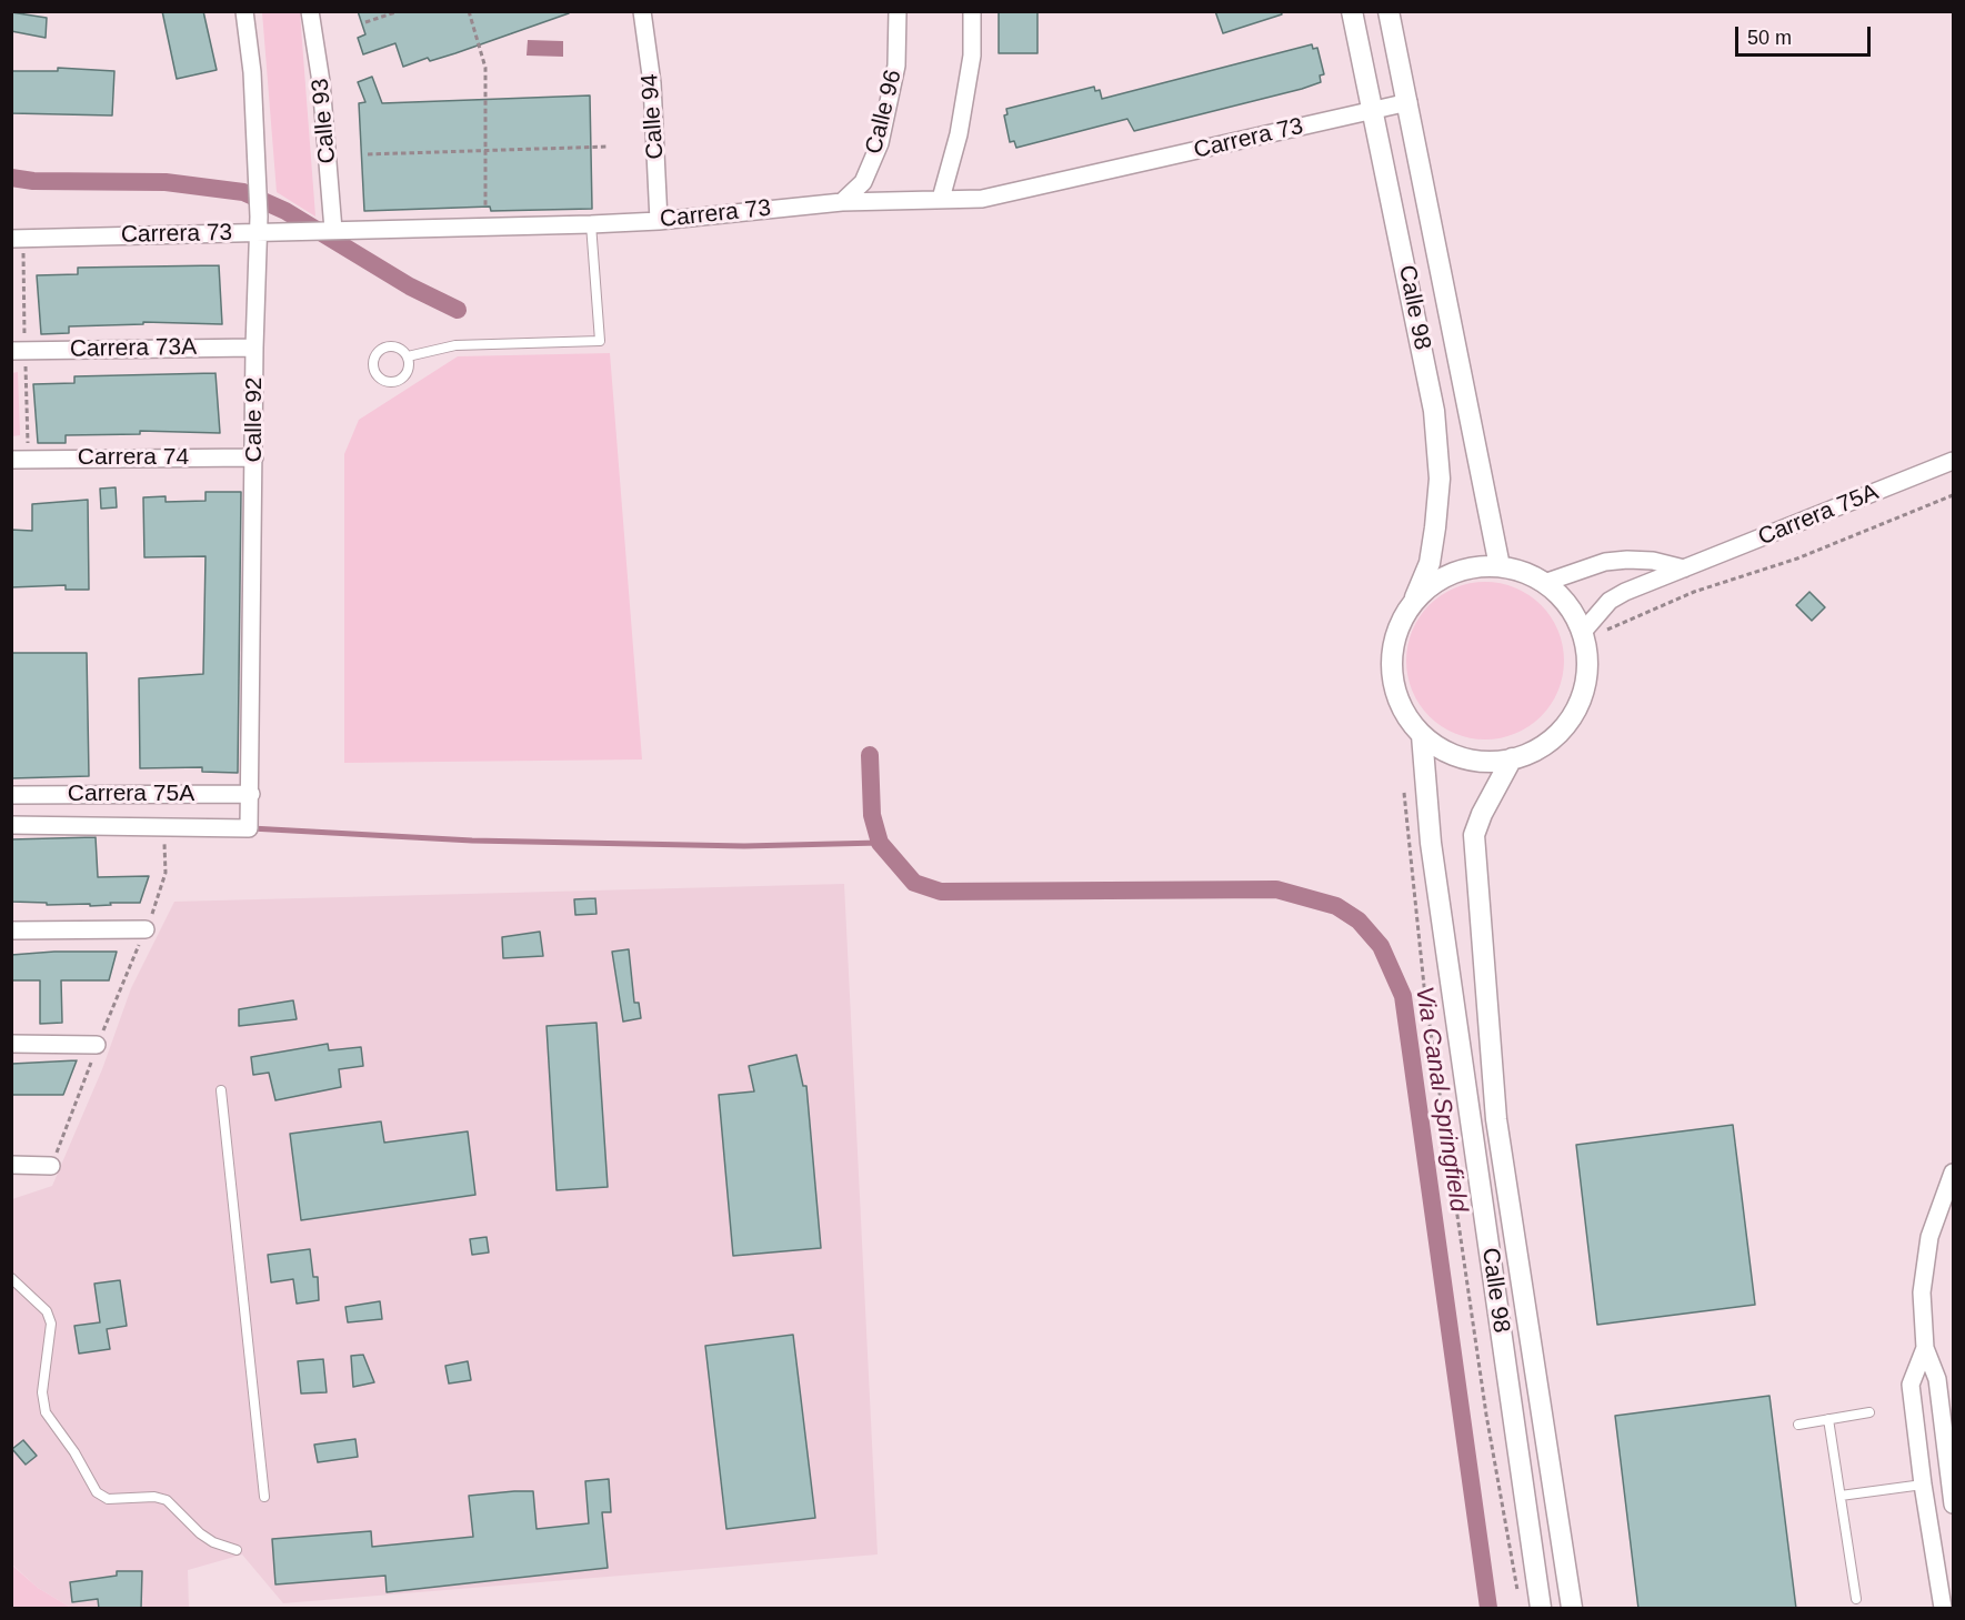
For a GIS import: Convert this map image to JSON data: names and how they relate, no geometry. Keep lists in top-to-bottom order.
{
  "streets": {
    "street": [
      "Calle 96",
      "Calle 94",
      "Calle 93",
      "Carrera 73",
      "Calle 98",
      "Carrera 73A",
      "Calle 92",
      "Carrera 74",
      "Carrera 75A"
    ]
  },
  "crossings": [
    ["Calle 96", "Carrera 73"],
    ["Calle 94", "Carrera 73"],
    ["Calle 93", "Carrera 73"],
    ["Carrera 73", "Calle 98"],
    ["Carrera 73", "Calle 92"],
    ["Calle 98", "Carrera 75A"],
    ["Carrera 73A", "Calle 92"],
    ["Calle 92", "Carrera 74"],
    ["Calle 92", "Carrera 75A"]
  ],
  "water": ["Via Canal Springfield"],
  "scale_bar": "50 m"
}
